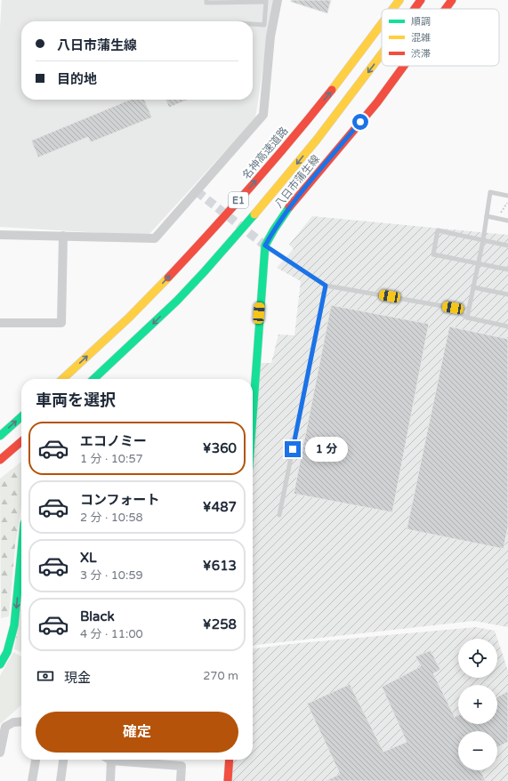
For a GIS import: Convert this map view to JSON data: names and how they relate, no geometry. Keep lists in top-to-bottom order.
{
  "streets": {
    "main road": ["名神高速道路", "八日市蒲生線", "E1"]
  },
  "legend": ["順調", "混雑", "渋滞"],
  "page": {
    "banner": ["八日市蒲生線", "目的地"],
    "heading": "車両を選択",
    "list": [
      {
        "name": "エコノミー",
        "note": "1 分 · 10:57",
        "value": "¥360"
      },
      {
        "name": "コンフォート",
        "note": "2 分 · 10:58",
        "value": "¥487"
      },
      {
        "name": "XL",
        "note": "3 分 · 10:59",
        "value": "¥613"
      },
      {
        "name": "Black",
        "note": "4 分 · 11:00",
        "value": "¥258"
      }
    ],
    "bubble": "1 分",
    "map_buttons": ["+", "−"],
    "pay": ["現金", "270 m"],
    "buttons": "確定"
  }
}
